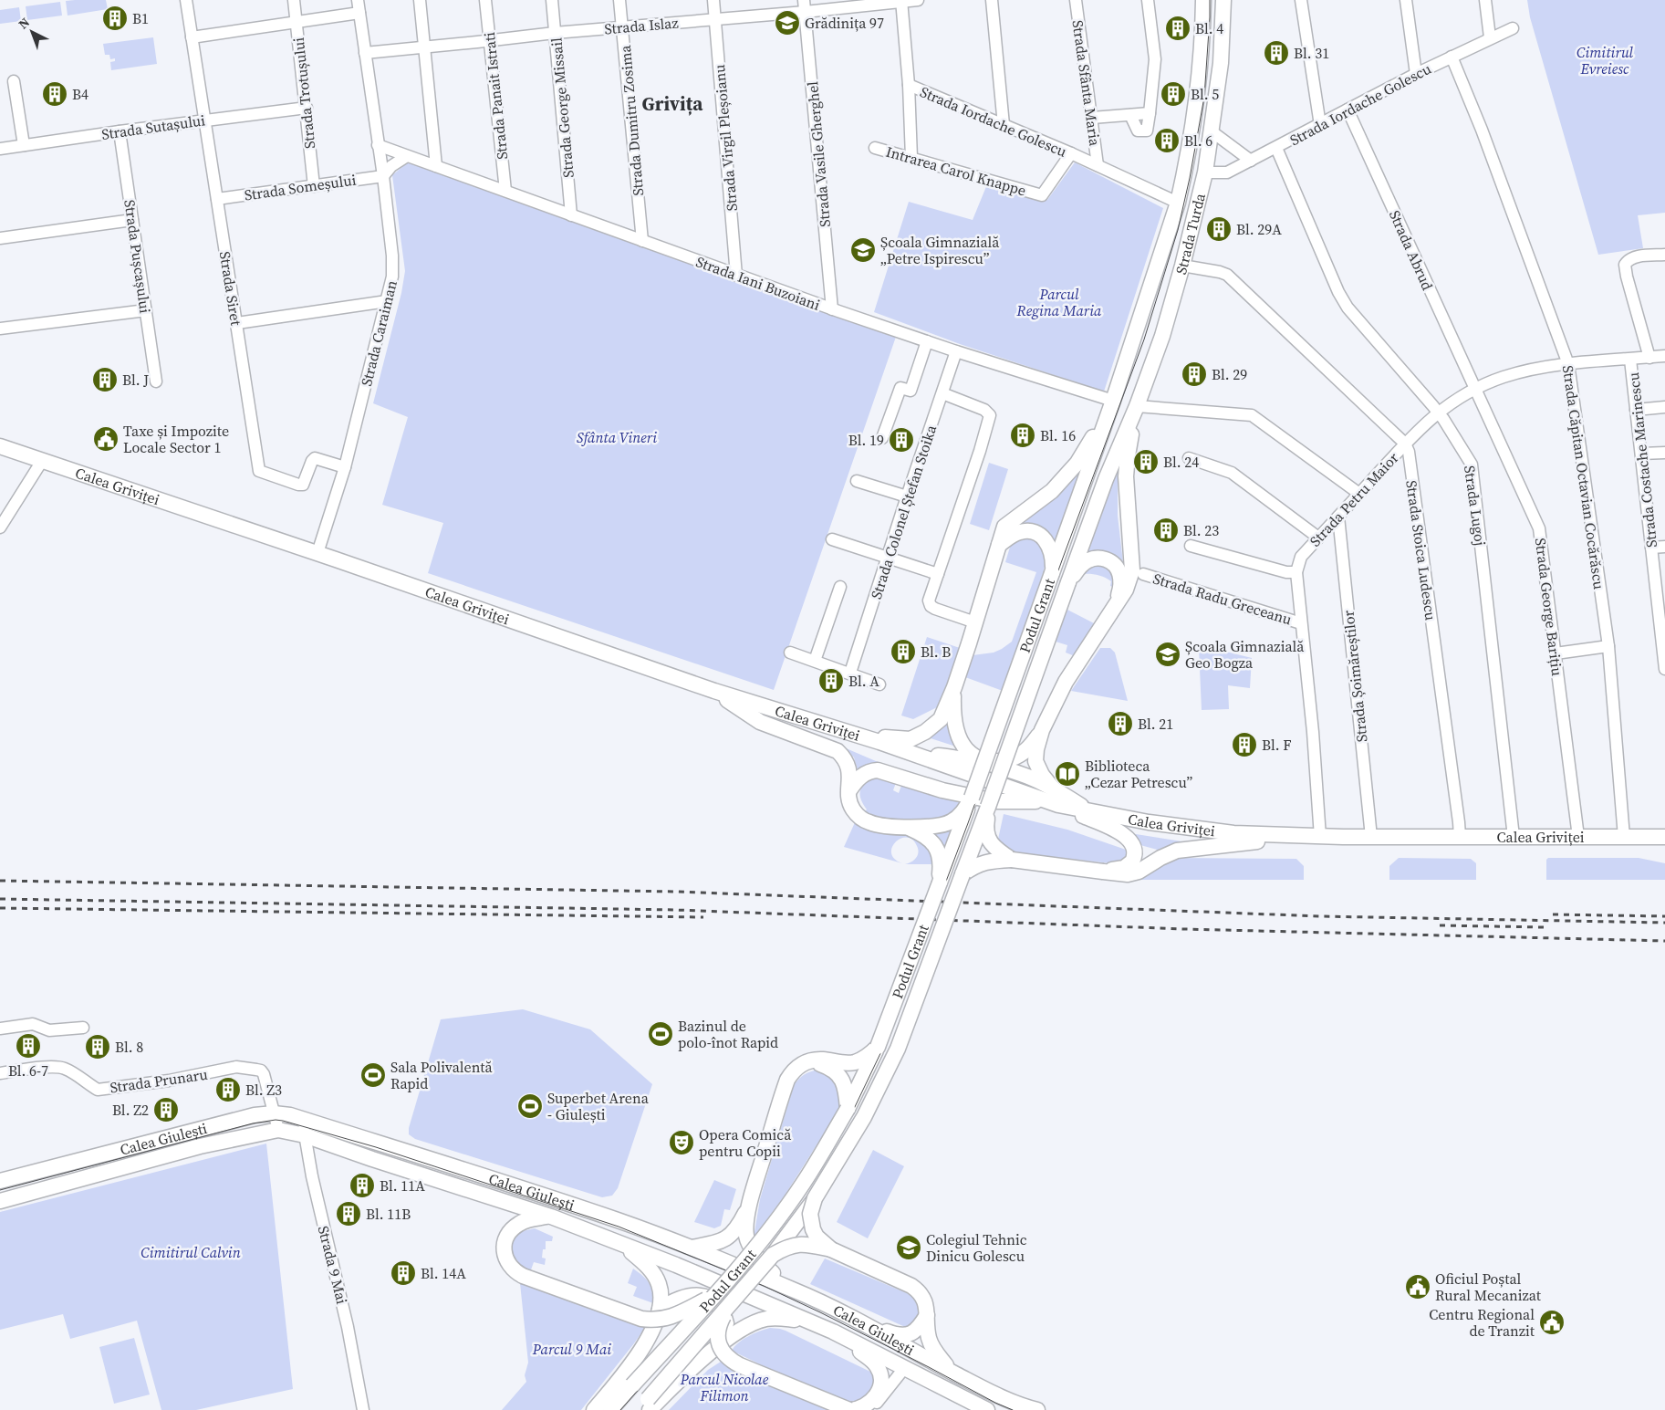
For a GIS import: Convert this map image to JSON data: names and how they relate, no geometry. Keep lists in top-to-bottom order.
{
  "streets": {
    "main road": [
      "Strada Turda",
      "Calea Griviței",
      "Podul Grant",
      "Calea Giulești"
    ],
    "street": [
      "Strada Islaz",
      "Strada Sfânta Maria",
      "Strada Trotușului",
      "Strada Panait Istrati",
      "Strada Iordache Golescu",
      "Strada George Missail",
      "Strada Dumitru Zosima",
      "Strada Sutașului",
      "Strada Virgil Pleșoianu",
      "Strada Vasile Gherghel",
      "Intrarea Carol Knappe",
      "Strada Someșului",
      "Strada Abrud",
      "Strada Pușcașului",
      "Strada Iani Buzoiani",
      "Strada Siret",
      "Strada Caraiman",
      "Strada Costache Marinescu",
      "Strada Căpitan Octavian Cocărăscu",
      "Strada Petru Maior",
      "Strada Lugoj",
      "Strada Colonel Ștefan Stoika",
      "Strada Stoica Ludescu",
      "Strada Radu Greceanu",
      "Strada George Barițiu",
      "Strada Șoimăreștilor",
      "Strada Prunaru",
      "Strada 9 Mai"
    ]
  },
  "crossings": [
    ["Strada Islaz", "Strada Panait Istrati"],
    ["Strada Islaz", "Strada George Missail"],
    ["Strada Islaz", "Strada Dumitru Zosima"],
    ["Strada Islaz", "Strada Virgil Pleșoianu"],
    ["Strada Islaz", "Strada Vasile Gherghel"],
    ["Strada Islaz", "Strada Caraiman"],
    ["Strada Sfânta Maria", "Strada Iordache Golescu"],
    ["Strada Trotușului", "Strada Sutașului"],
    ["Strada Trotușului", "Strada Someșului"],
    ["Strada Panait Istrati", "Strada Iani Buzoiani"],
    ["Strada Iordache Golescu", "Intrarea Carol Knappe"],
    ["Strada Iordache Golescu", "Strada Turda"],
    ["Strada Iordache Golescu", "Strada Abrud"],
    ["Strada Iordache Golescu", "Strada Căpitan Octavian Cocărăscu"],
    ["Strada Iordache Golescu", "Strada Lugoj"],
    ["Strada George Missail", "Strada Iani Buzoiani"],
    ["Strada Dumitru Zosima", "Strada Iani Buzoiani"],
    ["Strada Sutașului", "Strada Pușcașului"],
    ["Strada Sutașului", "Strada Siret"],
    ["Strada Virgil Pleșoianu", "Strada Iani Buzoiani"],
    ["Strada Vasile Gherghel", "Strada Iani Buzoiani"],
    ["Strada Someșului", "Strada Siret"],
    ["Strada Someșului", "Strada Caraiman"],
    ["Strada Turda", "Strada Iani Buzoiani"],
    ["Strada Turda", "Podul Grant"],
    ["Strada Abrud", "Strada Petru Maior"],
    ["Strada Abrud", "Strada George Barițiu"],
    ["Strada Iani Buzoiani", "Strada Caraiman"],
    ["Strada Iani Buzoiani", "Strada Colonel Ștefan Stoika"],
    ["Strada Siret", "Strada Caraiman"],
    ["Strada Caraiman", "Calea Griviței"],
    ["Strada Costache Marinescu", "Strada Petru Maior"],
    ["Strada Căpitan Octavian Cocărăscu", "Calea Griviței"],
    ["Strada Căpitan Octavian Cocărăscu", "Strada Petru Maior"],
    ["Calea Griviței", "Strada Petru Maior"],
    ["Calea Griviței", "Strada Lugoj"],
    ["Calea Griviței", "Strada Stoica Ludescu"],
    ["Calea Griviței", "Strada George Barițiu"],
    ["Calea Griviței", "Strada Șoimăreștilor"],
    ["Strada Petru Maior", "Strada Lugoj"],
    ["Strada Petru Maior", "Strada Stoica Ludescu"],
    ["Strada Petru Maior", "Strada Radu Greceanu"],
    ["Strada Petru Maior", "Strada George Barițiu"],
    ["Strada Petru Maior", "Strada Șoimăreștilor"],
    ["Strada Prunaru", "Calea Giulești"],
    ["Calea Giulești", "Strada 9 Mai"]
  ],
  "districts": ["Grivița"],
  "parks": [
    "Cimitirul Evreiesc",
    "Parcul Regina Maria",
    "Sfânta Vineri",
    "Cimitirul Calvin",
    "Parcul 9 Mai",
    "Parcul Nicolae Filimon"
  ],
  "places": {
    "building": [
      "B1",
      "Bl. 4",
      "Bl. 31",
      "B4",
      "Bl. 5",
      "Bl. 6",
      "Bl. 29A",
      "Bl. 29",
      "Bl. J",
      "Bl. 16",
      "Bl. 19",
      "Bl. 24",
      "Bl. 23",
      "Bl. B",
      "Bl. A",
      "Bl. 21",
      "Bl. F",
      "Bl. 6-7",
      "Bl. 8",
      "Bl. Z3",
      "Bl. Z2",
      "Bl. 11A",
      "Bl. 11B",
      "Bl. 14A"
    ],
    "school or university": [
      "Grădinița 97",
      "Școala Gimnazială „Petre Ispirescu”",
      "Școala Gimnazială Geo Bogza",
      "Colegiul Tehnic Dinicu Golescu"
    ],
    "public building": ["Taxe și Impozite Locale Sector 1", "Oficiul Poștal Rural Mecanizat", "Centru Regional de Tranzit"],
    "library": ["Biblioteca „Cezar Petrescu”"],
    "sports": ["Bazinul de polo-înot Rapid", "Sala Polivalentă Rapid", "Superbet Arena - Giulești"],
    "theatre": ["Opera Comică pentru Copii"]
  },
  "north": "top left"
}
